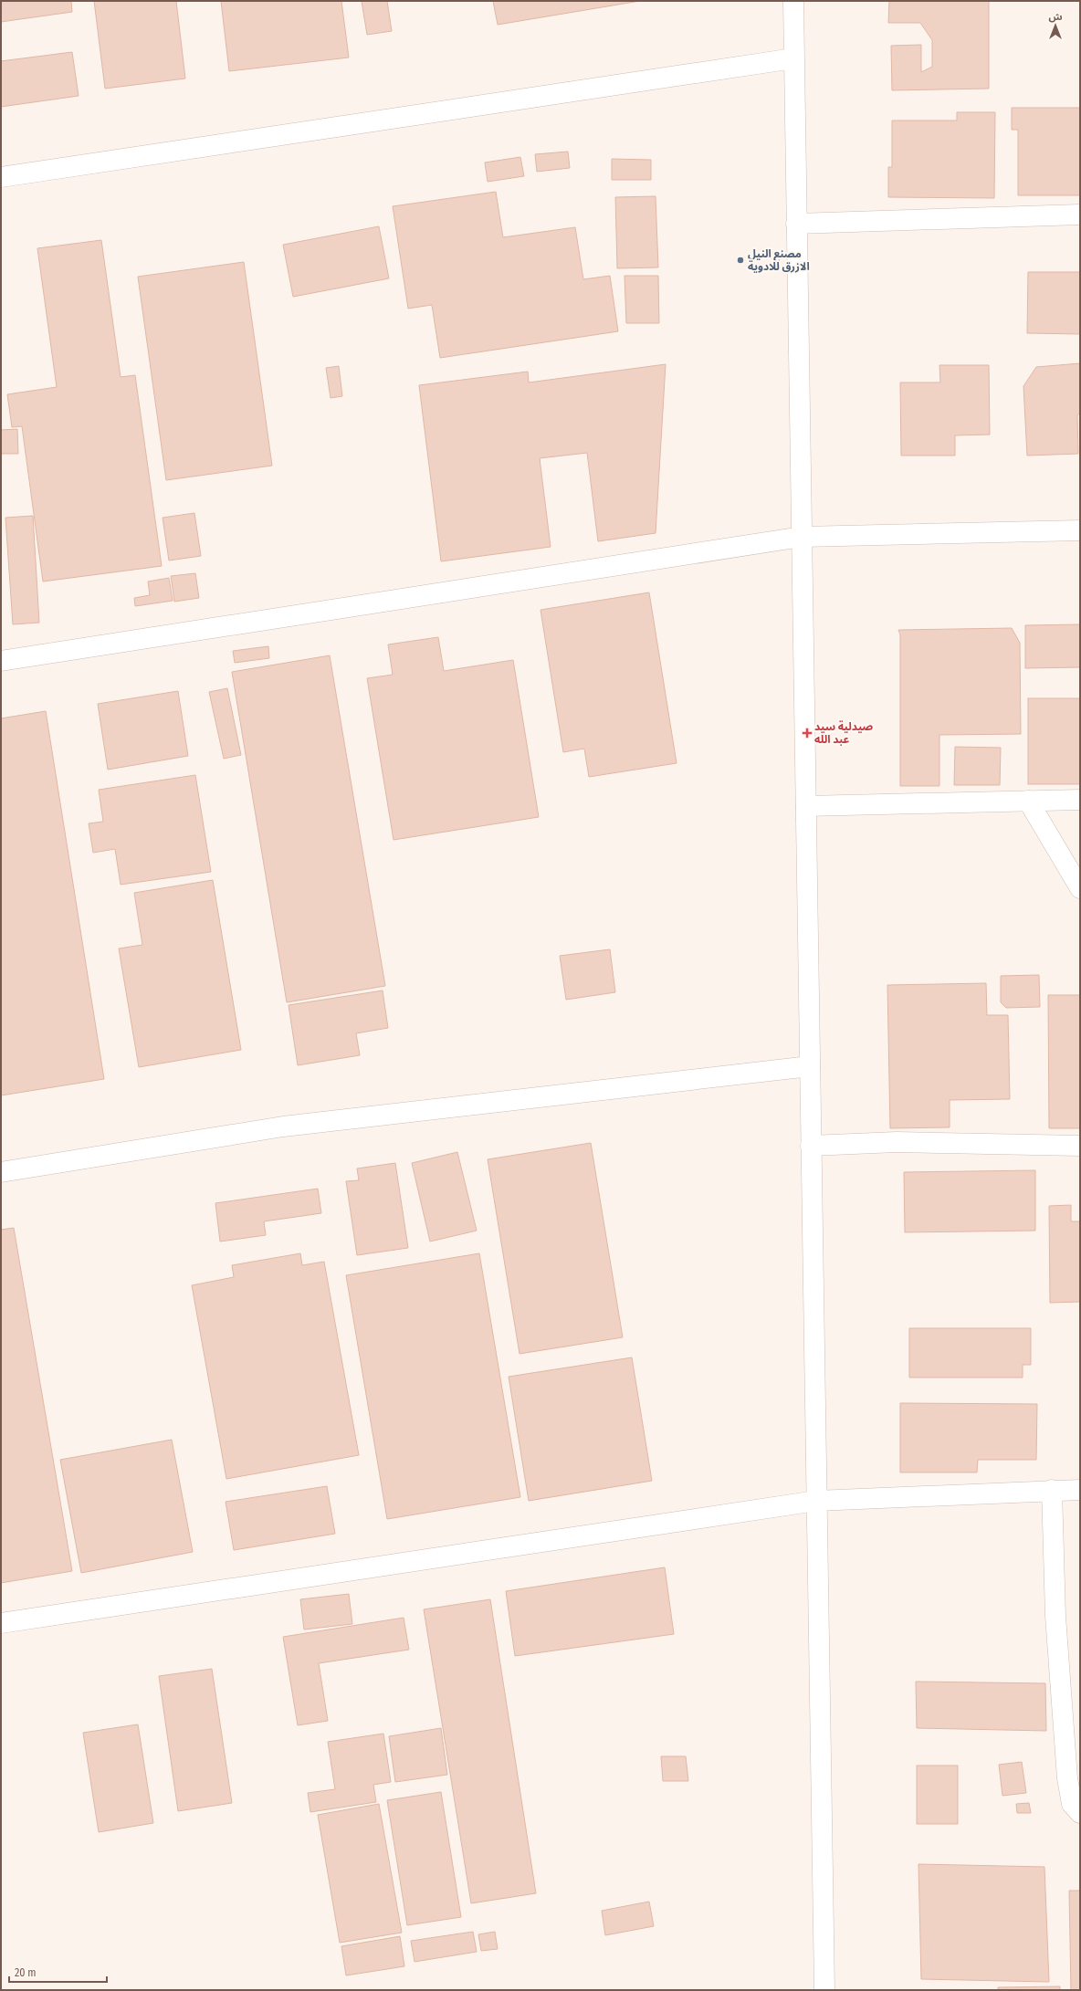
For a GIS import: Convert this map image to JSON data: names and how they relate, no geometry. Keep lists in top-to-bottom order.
{
  "places": {
    "other": ["مصنع النيل الازرق للادوية"],
    "health": ["صيدلية سيد عبد الله"]
  },
  "scale_bar": "20 m",
  "north": "top"
}
